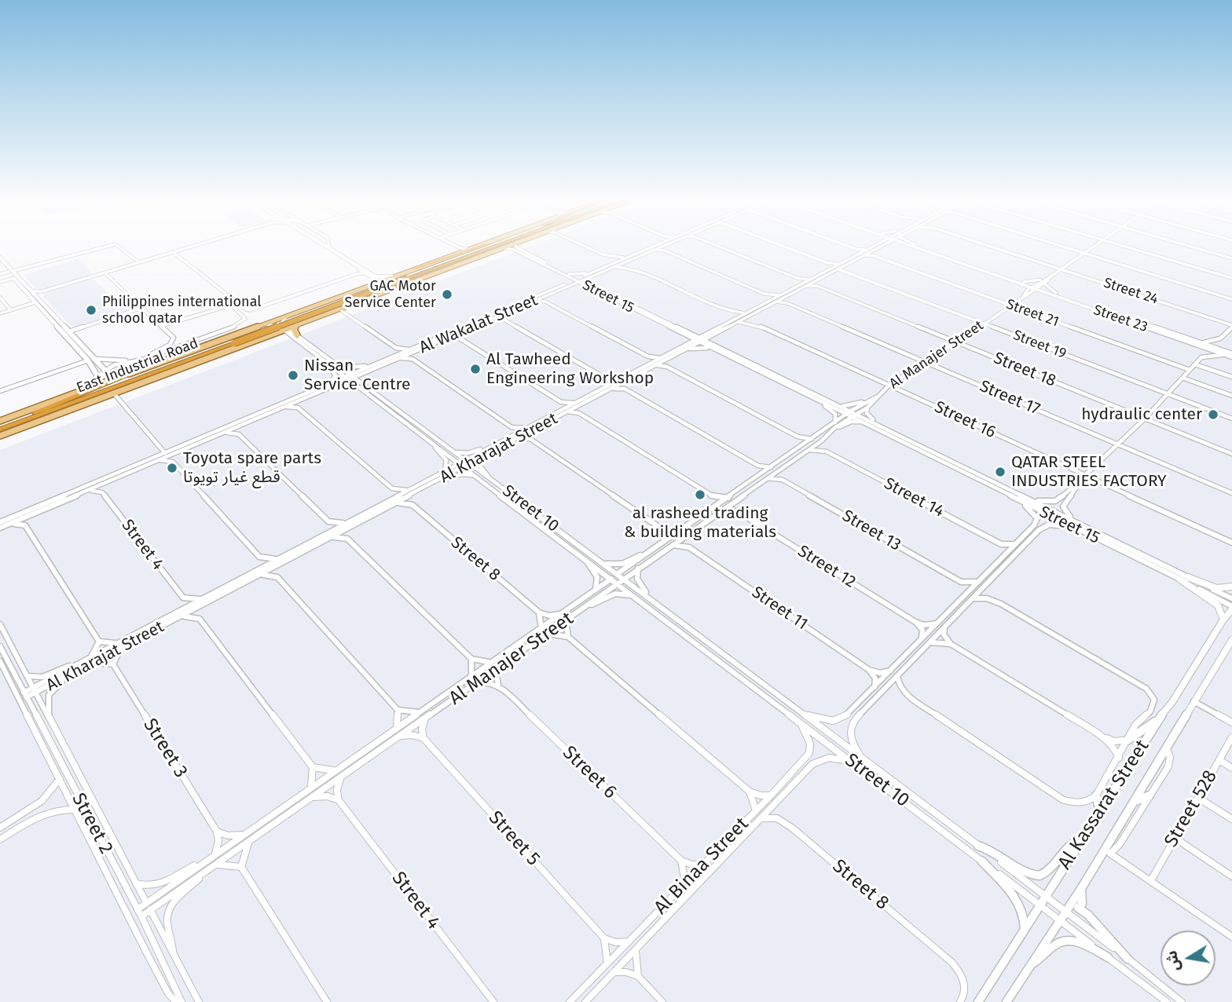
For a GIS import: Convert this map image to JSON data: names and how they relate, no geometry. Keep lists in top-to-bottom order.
{
  "streets": {
    "highway": ["East Industrial Road"],
    "street": [
      "Street 24",
      "Street 15",
      "Street 21",
      "Street 23",
      "Al Wakalat Street",
      "Street 19",
      "Al Manajer Street",
      "Street 18",
      "Street 17",
      "Street 16",
      "Al Kharajat Street",
      "Street 14",
      "Street 10",
      "Street 13",
      "Street 4",
      "Street 8",
      "Street 12",
      "Street 11",
      "Street 3",
      "Street 6",
      "Al Kassarat Street",
      "Street 528",
      "Street 2",
      "Street 5",
      "Al Binaa Street"
    ]
  },
  "crossings": [
    ["Street 24", "Al Manajer Street"],
    ["Street 15", "Al Wakalat Street"],
    ["Street 15", "Al Manajer Street"],
    ["Street 15", "Al Kharajat Street"],
    ["Street 15", "Al Kassarat Street"],
    ["Street 21", "Al Manajer Street"],
    ["Street 21", "Al Kharajat Street"],
    ["Street 23", "Al Manajer Street"],
    ["Al Wakalat Street", "Street 10"],
    ["Street 19", "Al Manajer Street"],
    ["Street 19", "Al Kharajat Street"],
    ["Al Manajer Street", "Street 18"],
    ["Al Manajer Street", "Street 17"],
    ["Al Manajer Street", "Street 16"],
    ["Al Manajer Street", "Street 14"],
    ["Al Manajer Street", "Street 10"],
    ["Al Manajer Street", "Street 13"],
    ["Al Manajer Street", "Street 11"],
    ["Al Manajer Street", "Street 2"],
    ["Street 18", "Al Kharajat Street"],
    ["Street 17", "Al Kharajat Street"],
    ["Street 16", "Al Kharajat Street"],
    ["Al Kharajat Street", "Street 10"],
    ["Al Kharajat Street", "Street 2"],
    ["Street 10", "Al Kassarat Street"],
    ["Street 10", "Al Binaa Street"],
    ["Street 8", "Al Binaa Street"],
    ["Al Kassarat Street", "Street 528"]
  ],
  "places": [
    "GAC Motor Service Center",
    "Philippines international school qatar",
    "Al Tawheed Engineering Workshop",
    "Nissan Service Centre",
    "hydraulic center",
    "Toyota spare parts قطع غيار تويوتا",
    "QATAR STEEL INDUSTRIES FACTORY",
    "al rasheed trading & building materials"
  ],
  "north": "left"
}
